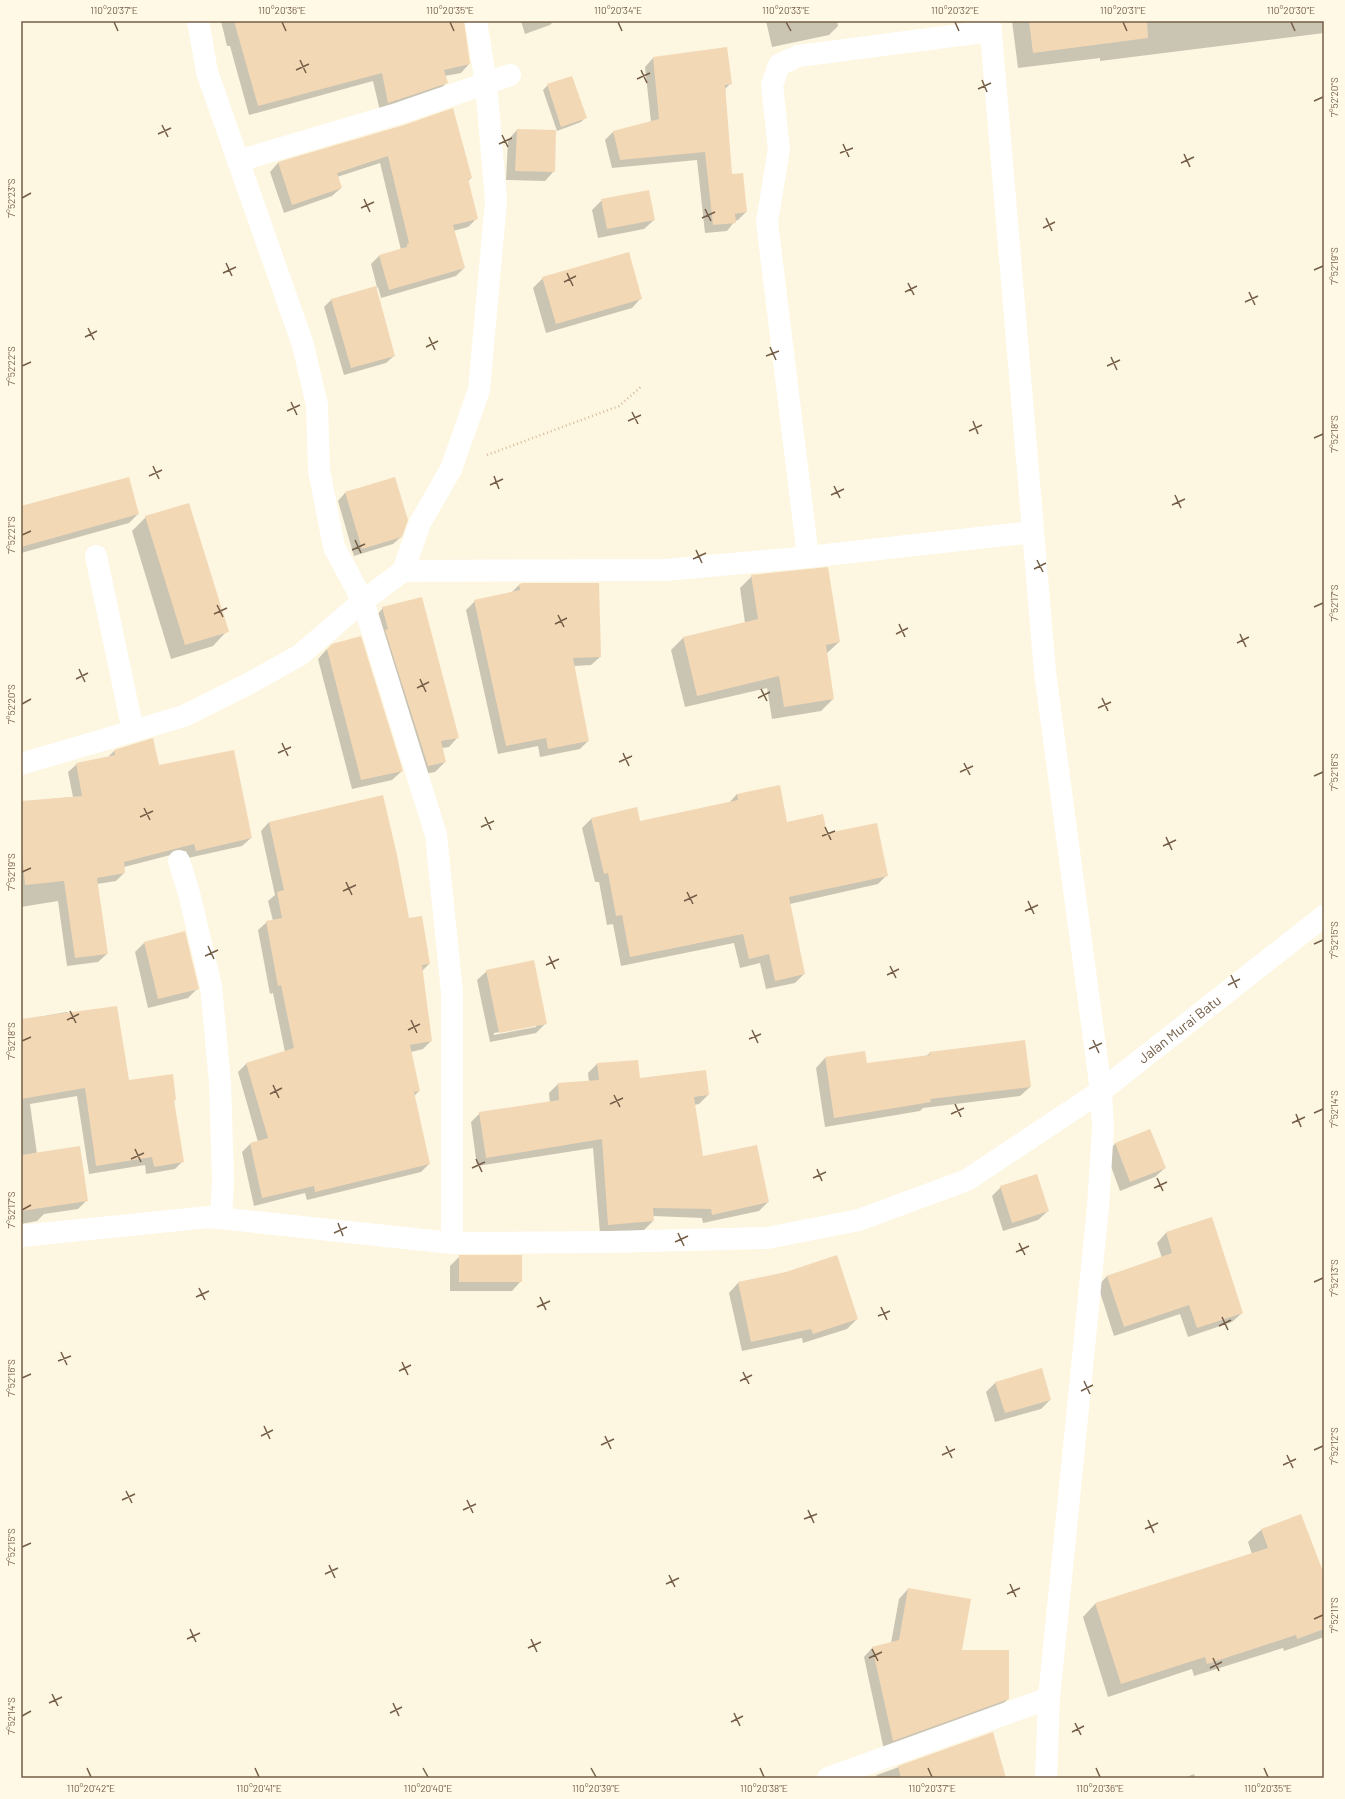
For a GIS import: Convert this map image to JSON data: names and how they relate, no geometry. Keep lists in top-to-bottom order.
{
  "streets": {
    "street": ["Jalan Murai Batu"]
  },
  "coordinates": [
    "110°20'37\"E",
    "110°20'36\"E",
    "110°20'35\"E",
    "110°20'34\"E",
    "110°20'33\"E",
    "110°20'32\"E",
    "110°20'31\"E",
    "110°20'30\"E",
    "7°52'20\"S",
    "7°52'23\"S",
    "7°52'19\"S",
    "7°52'22\"S",
    "7°52'18\"S",
    "7°52'21\"S",
    "7°52'17\"S",
    "7°52'16\"S",
    "7°52'15\"S",
    "7°52'14\"S",
    "7°52'13\"S",
    "7°52'12\"S",
    "7°52'11\"S",
    "110°20'42\"E",
    "110°20'41\"E",
    "110°20'40\"E",
    "110°20'39\"E",
    "110°20'38\"E"
  ]
}
